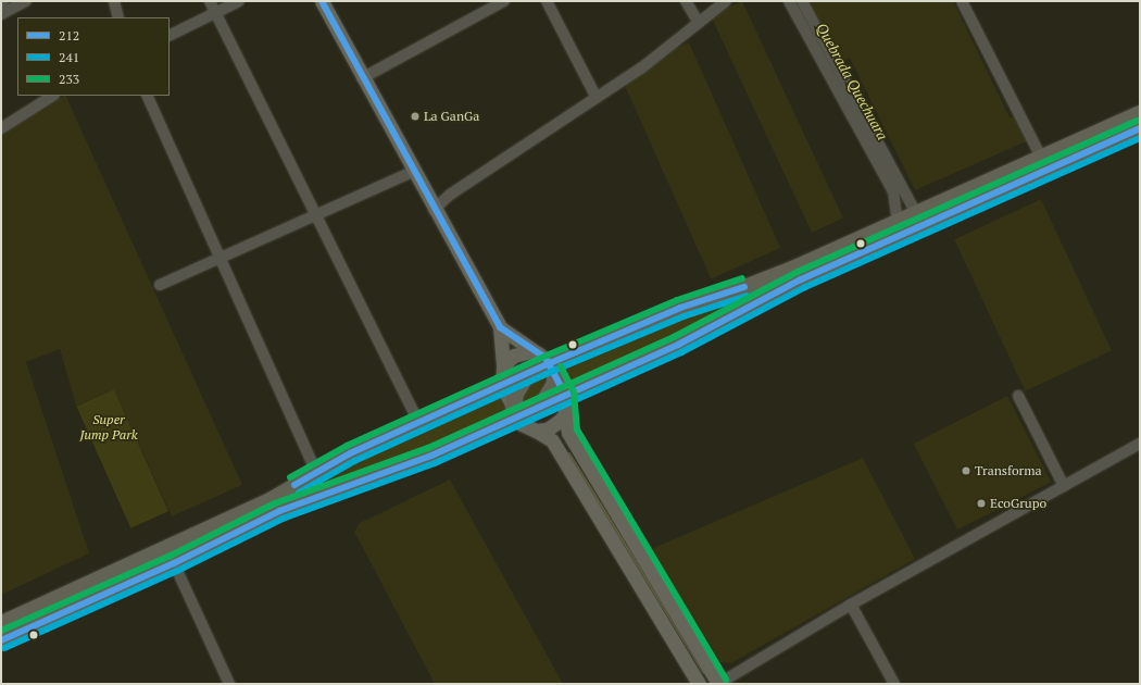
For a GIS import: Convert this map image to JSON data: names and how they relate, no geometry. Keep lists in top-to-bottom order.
{
  "water": ["Quebrada Quechuara"],
  "parks": ["Super Jump Park"],
  "places": ["La GanGa", "Transforma", "EcoGrupo"],
  "lines": ["transit line 212", "transit line 233", "transit line 241"],
  "legend": ["212", "241", "233"]
}
